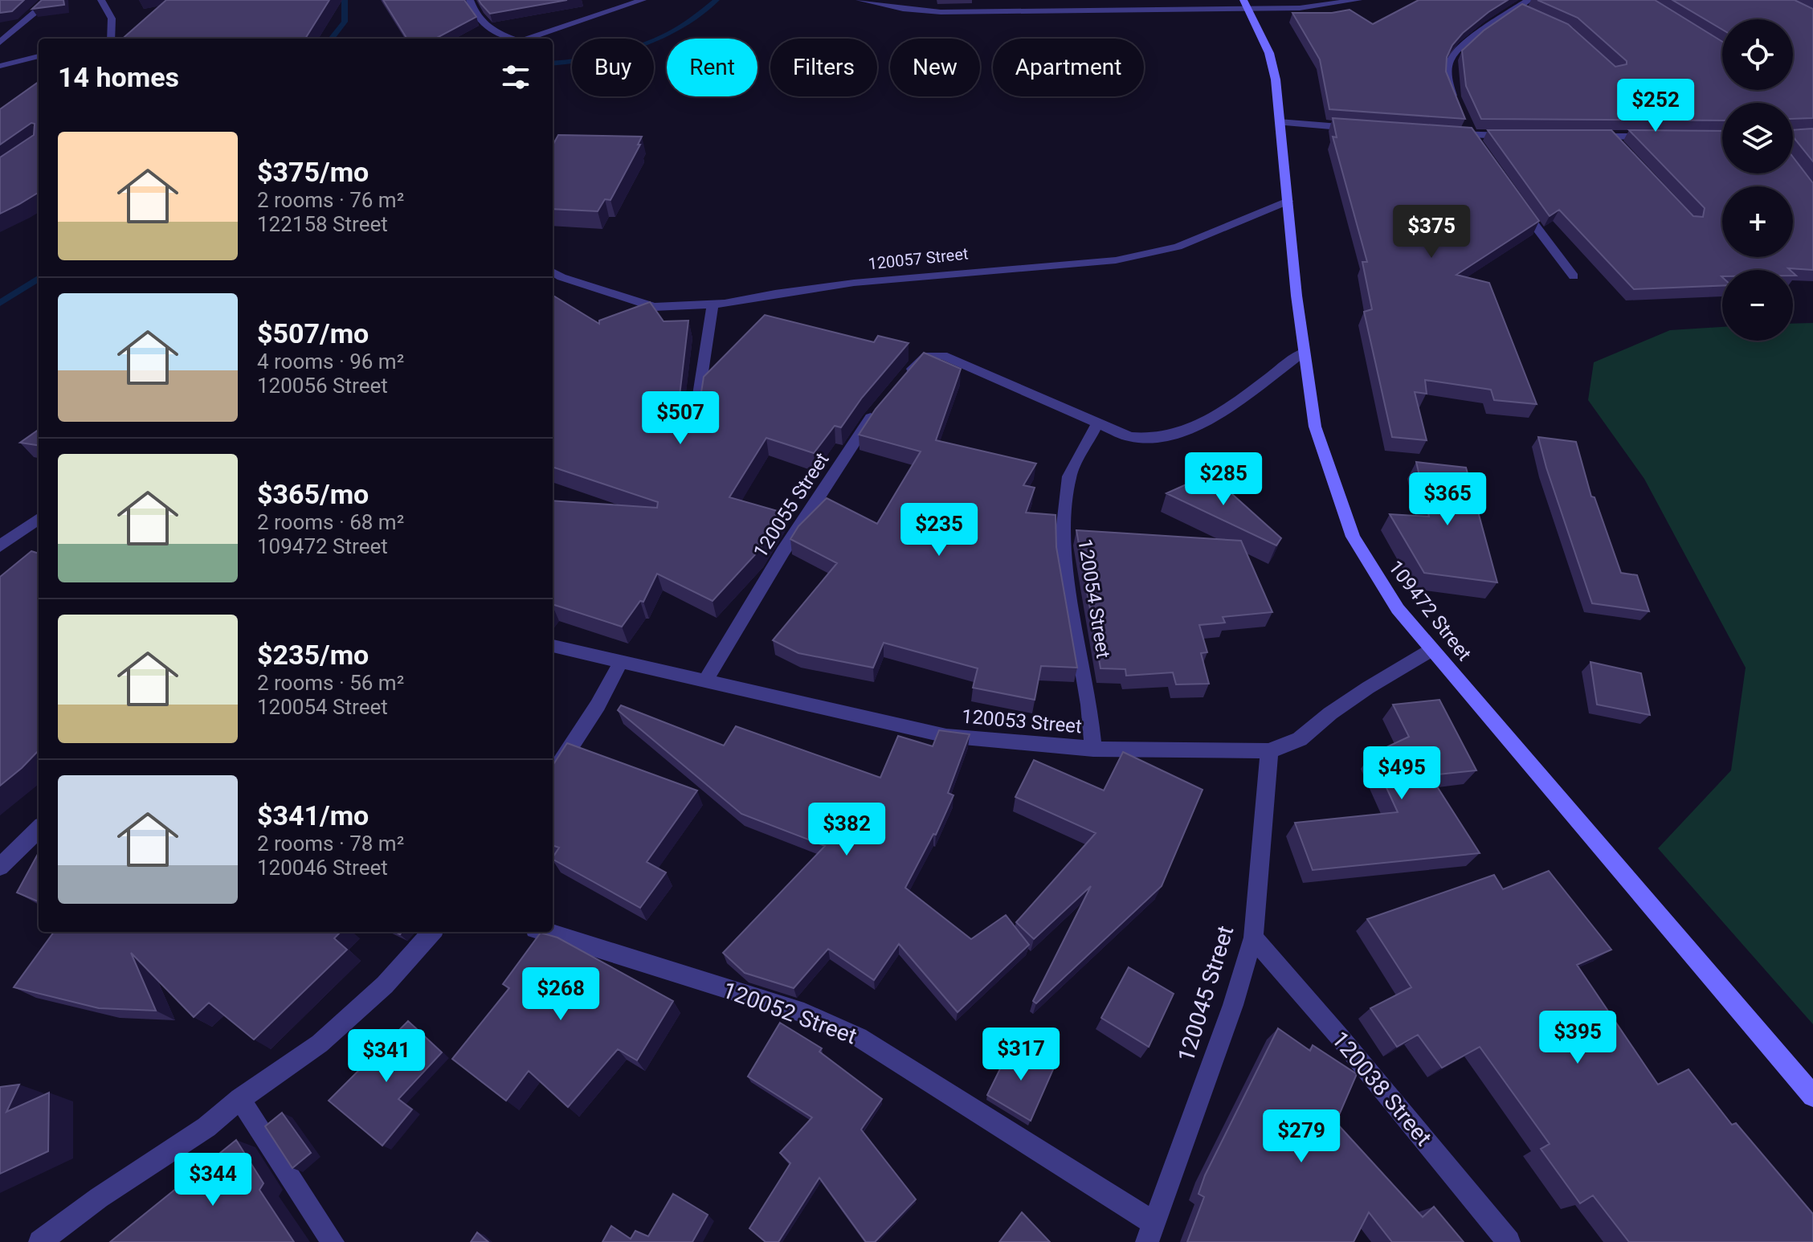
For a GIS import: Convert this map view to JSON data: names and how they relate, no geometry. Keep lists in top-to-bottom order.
{
  "streets": {
    "street": [
      "120057 Street",
      "120055 Street",
      "120054 Street",
      "109472 Street",
      "120053 Street",
      "120045 Street",
      "120052 Street",
      "120038 Street"
    ]
  },
  "crossings": [
    ["120057 Street", "109472 Street"],
    ["120055 Street", "120053 Street"],
    ["120054 Street", "120053 Street"],
    ["109472 Street", "120053 Street"],
    ["120053 Street", "120045 Street"],
    ["120045 Street", "120052 Street"],
    ["120045 Street", "120038 Street"]
  ],
  "page": {
    "map_buttons": ["+", "−"],
    "chip": [
      "Buy",
      "Rent",
      "Filters",
      "New",
      "Apartment"
    ],
    "heading": "14 homes",
    "price": [
      "$252",
      "$375",
      "$507",
      "$285",
      "$365",
      "$235",
      "$495",
      "$382",
      "$268",
      "$395",
      "$317",
      "$341",
      "$279",
      "$344"
    ],
    "list": [
      {
        "name": "$375/mo",
        "note": "2 rooms · 76 m² · 122158 Street"
      },
      {
        "name": "$507/mo",
        "note": "4 rooms · 96 m² · 120056 Street"
      },
      {
        "name": "$365/mo",
        "note": "2 rooms · 68 m² · 109472 Street"
      },
      {
        "name": "$235/mo",
        "note": "2 rooms · 56 m² · 120054 Street"
      },
      {
        "name": "$341/mo",
        "note": "2 rooms · 78 m² · 120046 Street"
      }
    ]
  }
}
